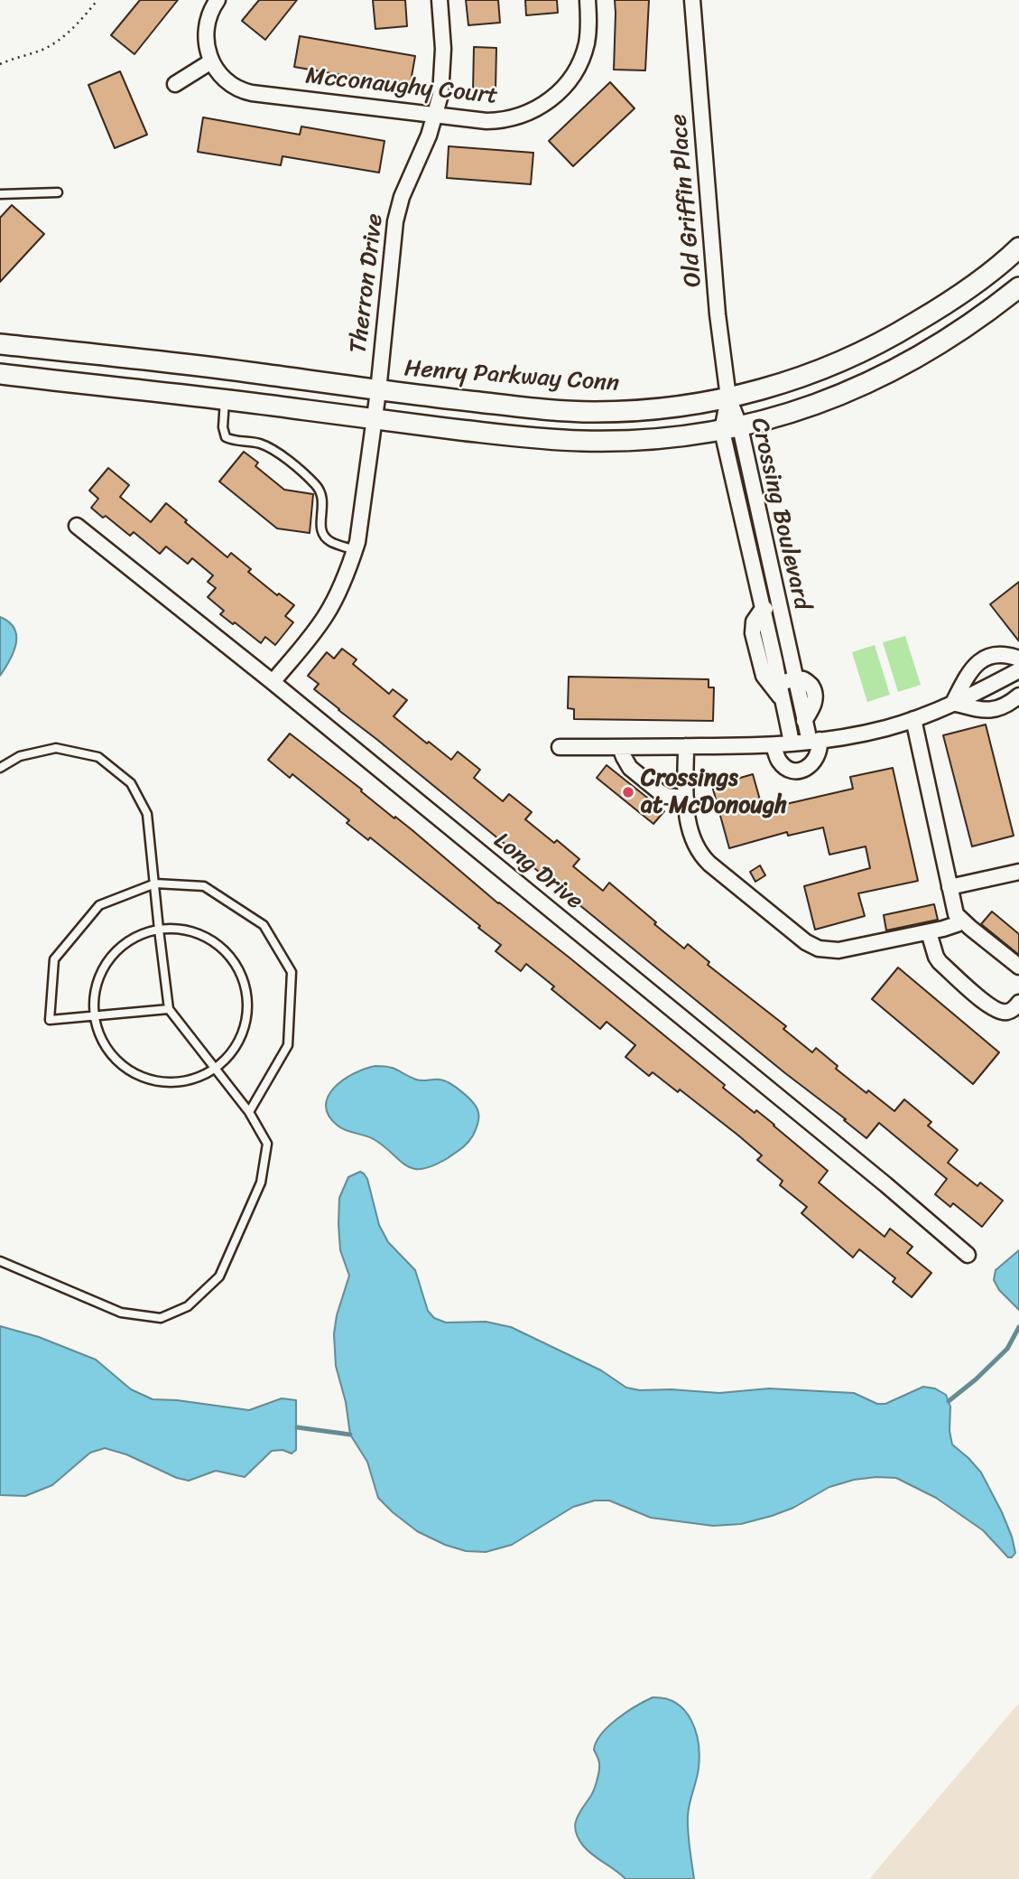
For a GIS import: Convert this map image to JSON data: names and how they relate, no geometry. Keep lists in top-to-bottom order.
{
  "streets": {
    "street": [
      "Mcconaughy Court",
      "Old Griffin Place",
      "Therron Drive",
      "Henry Parkway Conn",
      "Crossing Boulevard",
      "Long Drive"
    ]
  },
  "crossings": [
    ["Mcconaughy Court", "Therron Drive"],
    ["Old Griffin Place", "Henry Parkway Conn"],
    ["Old Griffin Place", "Crossing Boulevard"],
    ["Therron Drive", "Henry Parkway Conn"],
    ["Therron Drive", "Long Drive"],
    ["Henry Parkway Conn", "Crossing Boulevard"]
  ],
  "places": ["Crossings at McDonough"]
}
